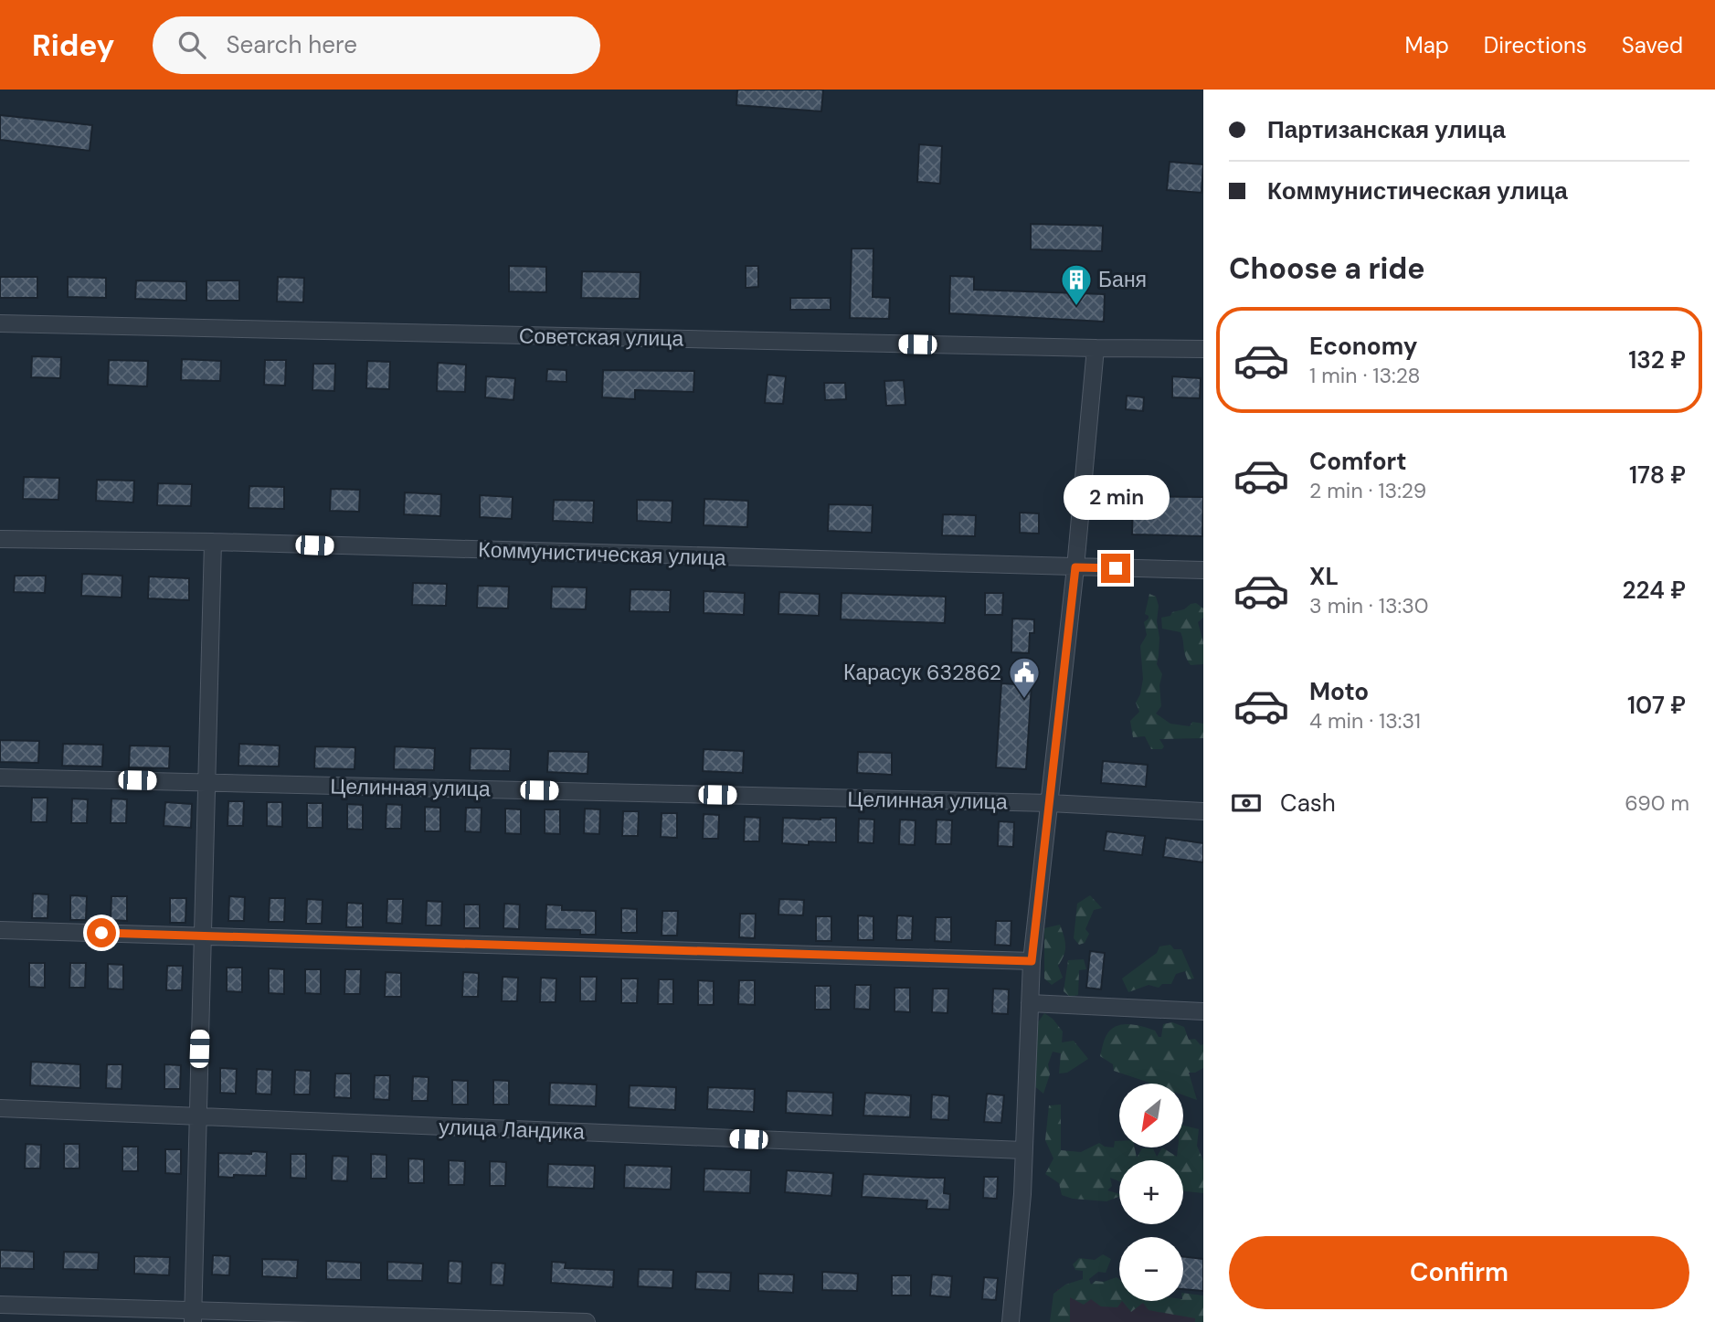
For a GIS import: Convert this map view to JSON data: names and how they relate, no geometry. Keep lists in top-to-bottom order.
{
  "streets": {
    "street": [
      "Советская улица",
      "Коммунистическая улица",
      "Целинная улица",
      "улица Ландика"
    ]
  },
  "places": {
    "building": ["Баня"],
    "public building": ["Карасук 632862"]
  },
  "north": "bottom left",
  "page": {
    "header": "Ridey",
    "search": "Search here",
    "nav": ["Map", "Directions", "Saved"],
    "banner": ["Партизанская улица", "Коммунистическая улица"],
    "heading": "Choose a ride",
    "list": [
      {
        "name": "Economy",
        "note": "1 min · 13:28",
        "value": "132 ₽"
      },
      {
        "name": "Comfort",
        "note": "2 min · 13:29",
        "value": "178 ₽"
      },
      {
        "name": "XL",
        "note": "3 min · 13:30",
        "value": "224 ₽"
      },
      {
        "name": "Moto",
        "note": "4 min · 13:31",
        "value": "107 ₽"
      }
    ],
    "bubble": "2 min",
    "pay": ["Cash", "690 m"],
    "map_buttons": ["+", "−"],
    "buttons": "Confirm"
  }
}
